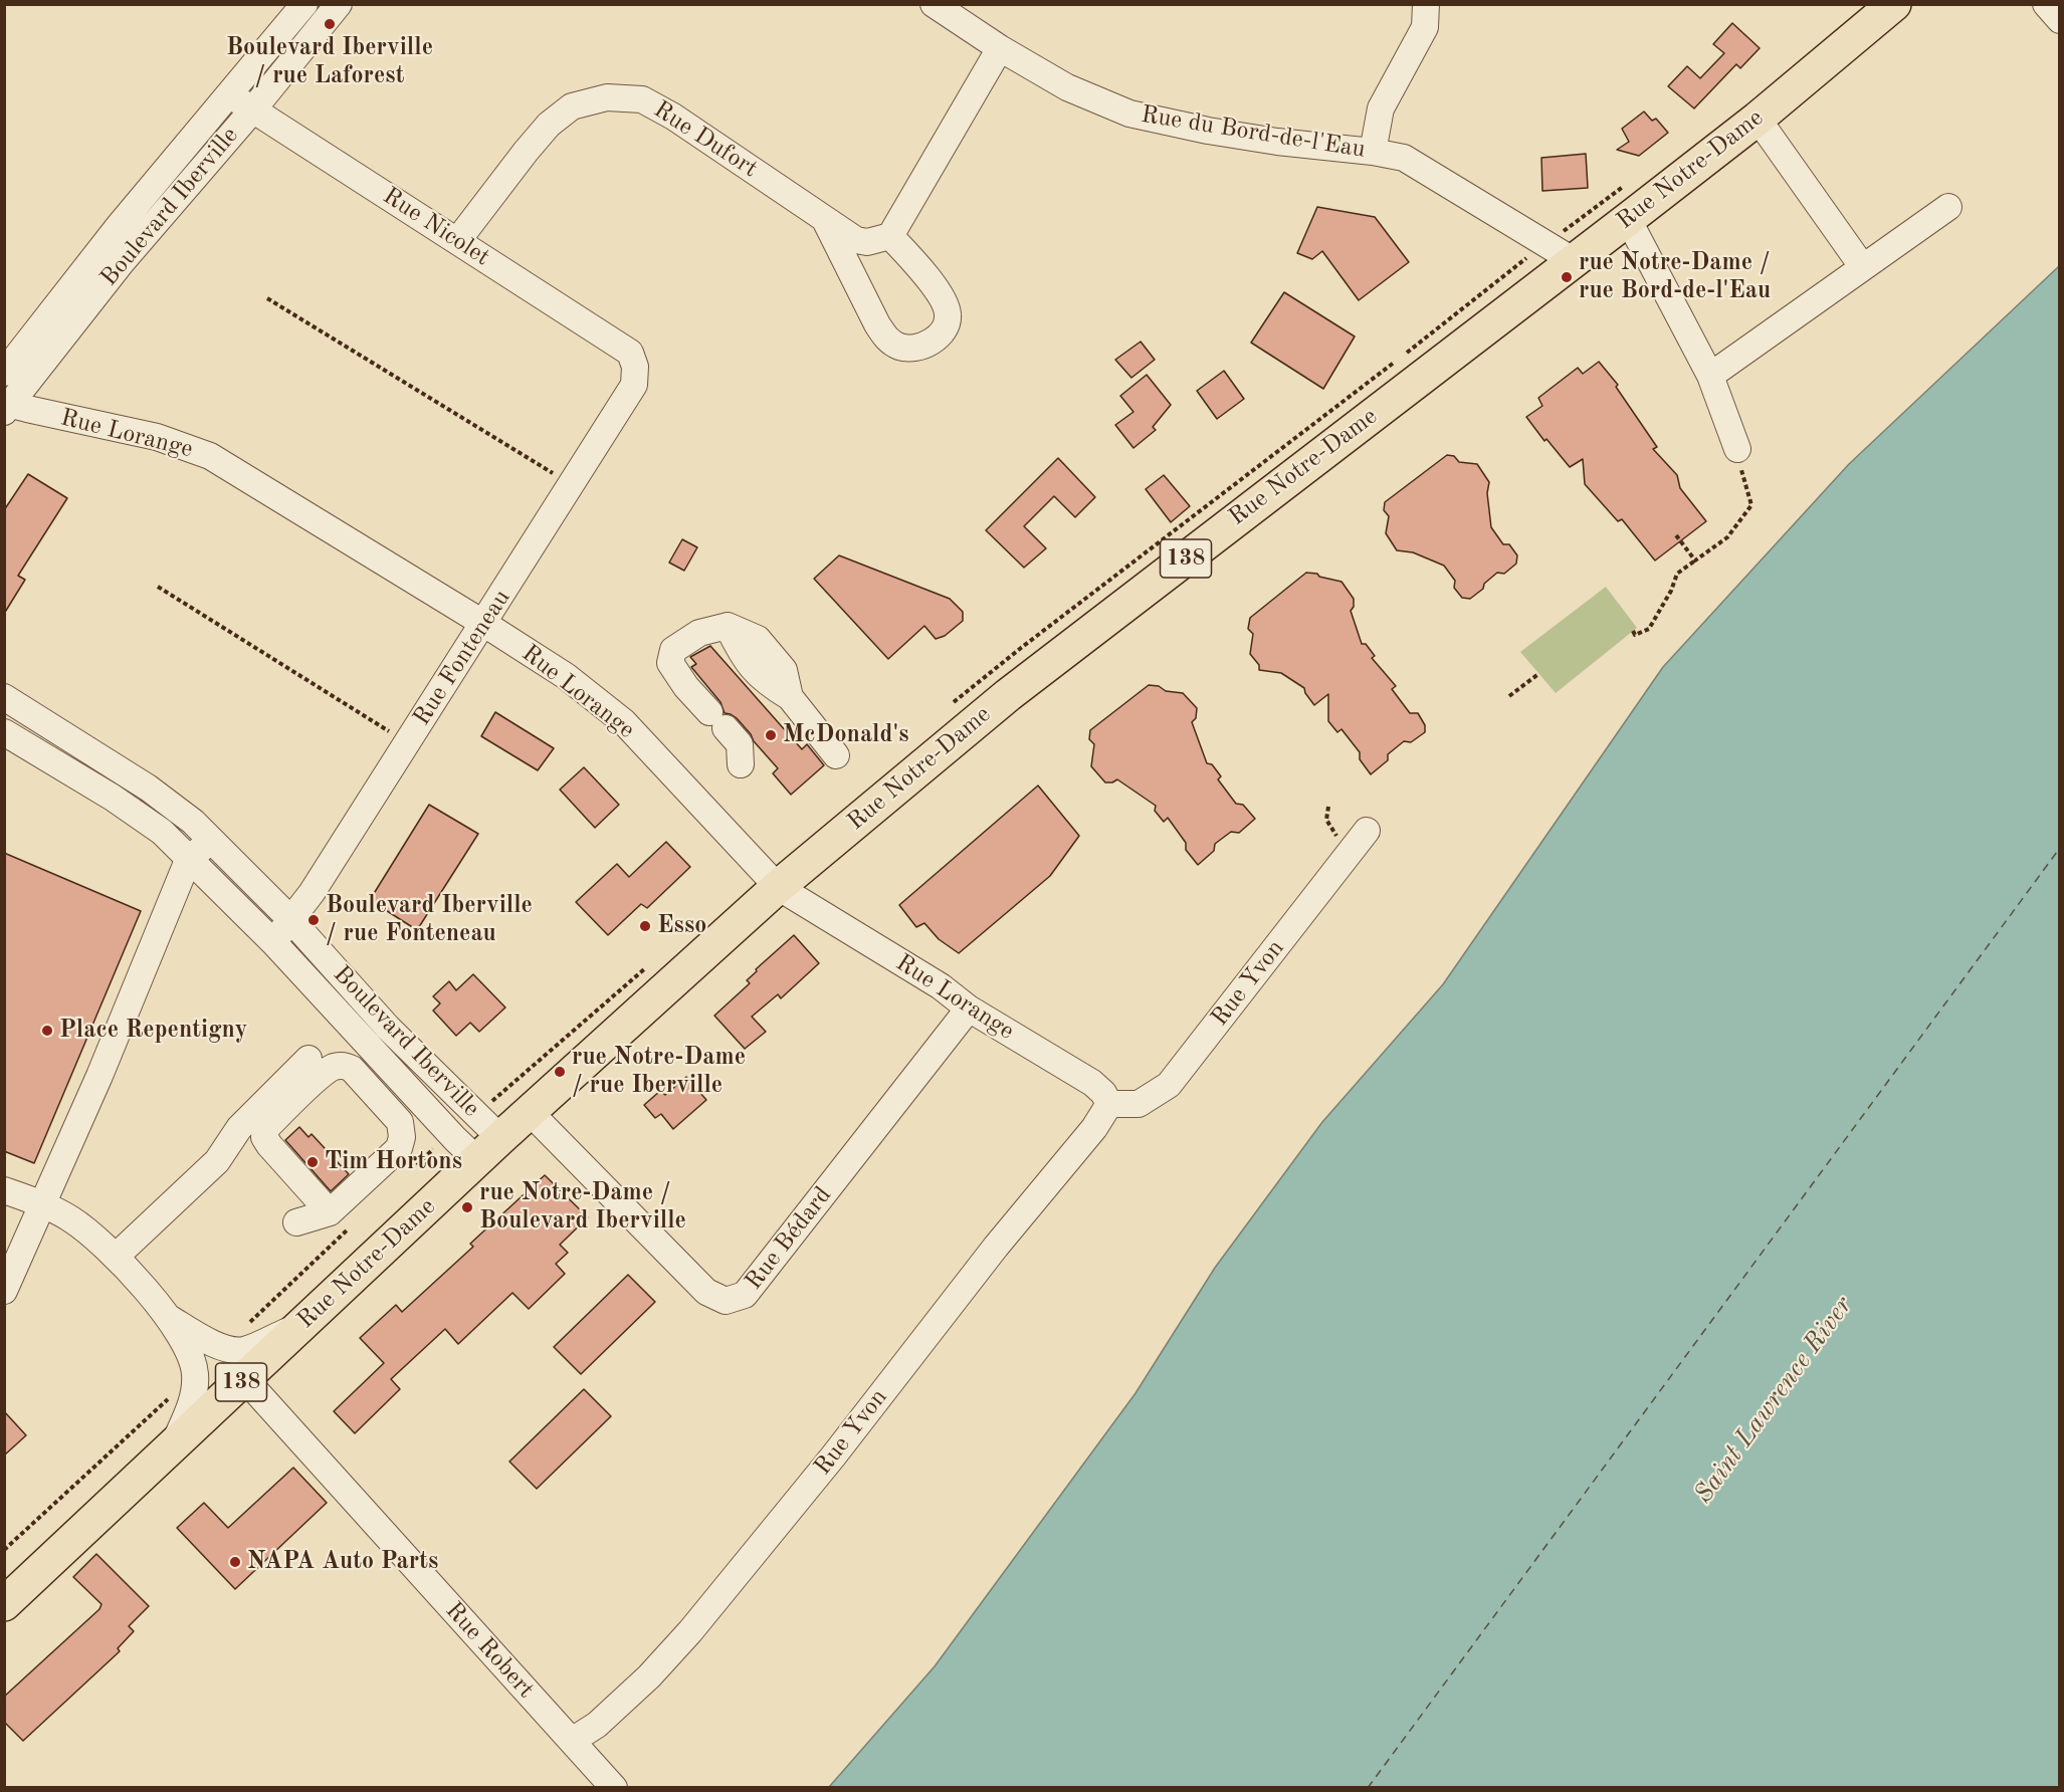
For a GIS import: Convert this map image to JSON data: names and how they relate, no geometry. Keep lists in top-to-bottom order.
{
  "streets": {
    "main road": ["Rue Notre-Dame", "138"],
    "street": [
      "Rue du Bord-de-l'Eau",
      "Rue Dufort",
      "Boulevard Iberville",
      "Rue Nicolet",
      "Rue Lorange",
      "Rue Fonteneau",
      "Rue Yvon",
      "Rue Bédard",
      "Rue Robert"
    ]
  },
  "crossings": [
    ["Rue du Bord-de-l'Eau", "Rue Notre-Dame"],
    ["Rue Dufort", "Rue Nicolet"],
    ["Rue Notre-Dame", "Boulevard Iberville"],
    ["Rue Notre-Dame", "Rue Lorange"],
    ["Rue Notre-Dame", "Rue Bédard"],
    ["Rue Notre-Dame", "Rue Robert"],
    ["Boulevard Iberville", "Rue Nicolet"],
    ["Boulevard Iberville", "Rue Lorange"],
    ["Boulevard Iberville", "Rue Fonteneau"],
    ["Rue Nicolet", "Rue Fonteneau"],
    ["Rue Lorange", "Rue Fonteneau"],
    ["Rue Lorange", "Rue Yvon"],
    ["Rue Lorange", "Rue Bédard"],
    ["Rue Yvon", "Rue Robert"]
  ],
  "water": ["Saint Lawrence River"],
  "places": [
    "Boulevard Iberville / rue Laforest",
    "rue Notre-Dame / rue Bord-de-l'Eau",
    "McDonald's",
    "Boulevard Iberville / rue Fonteneau",
    "Esso",
    "Place Repentigny",
    "rue Notre-Dame / rue Iberville",
    "Tim Hortons",
    "rue Notre-Dame / Boulevard Iberville",
    "NAPA Auto Parts"
  ]
}
